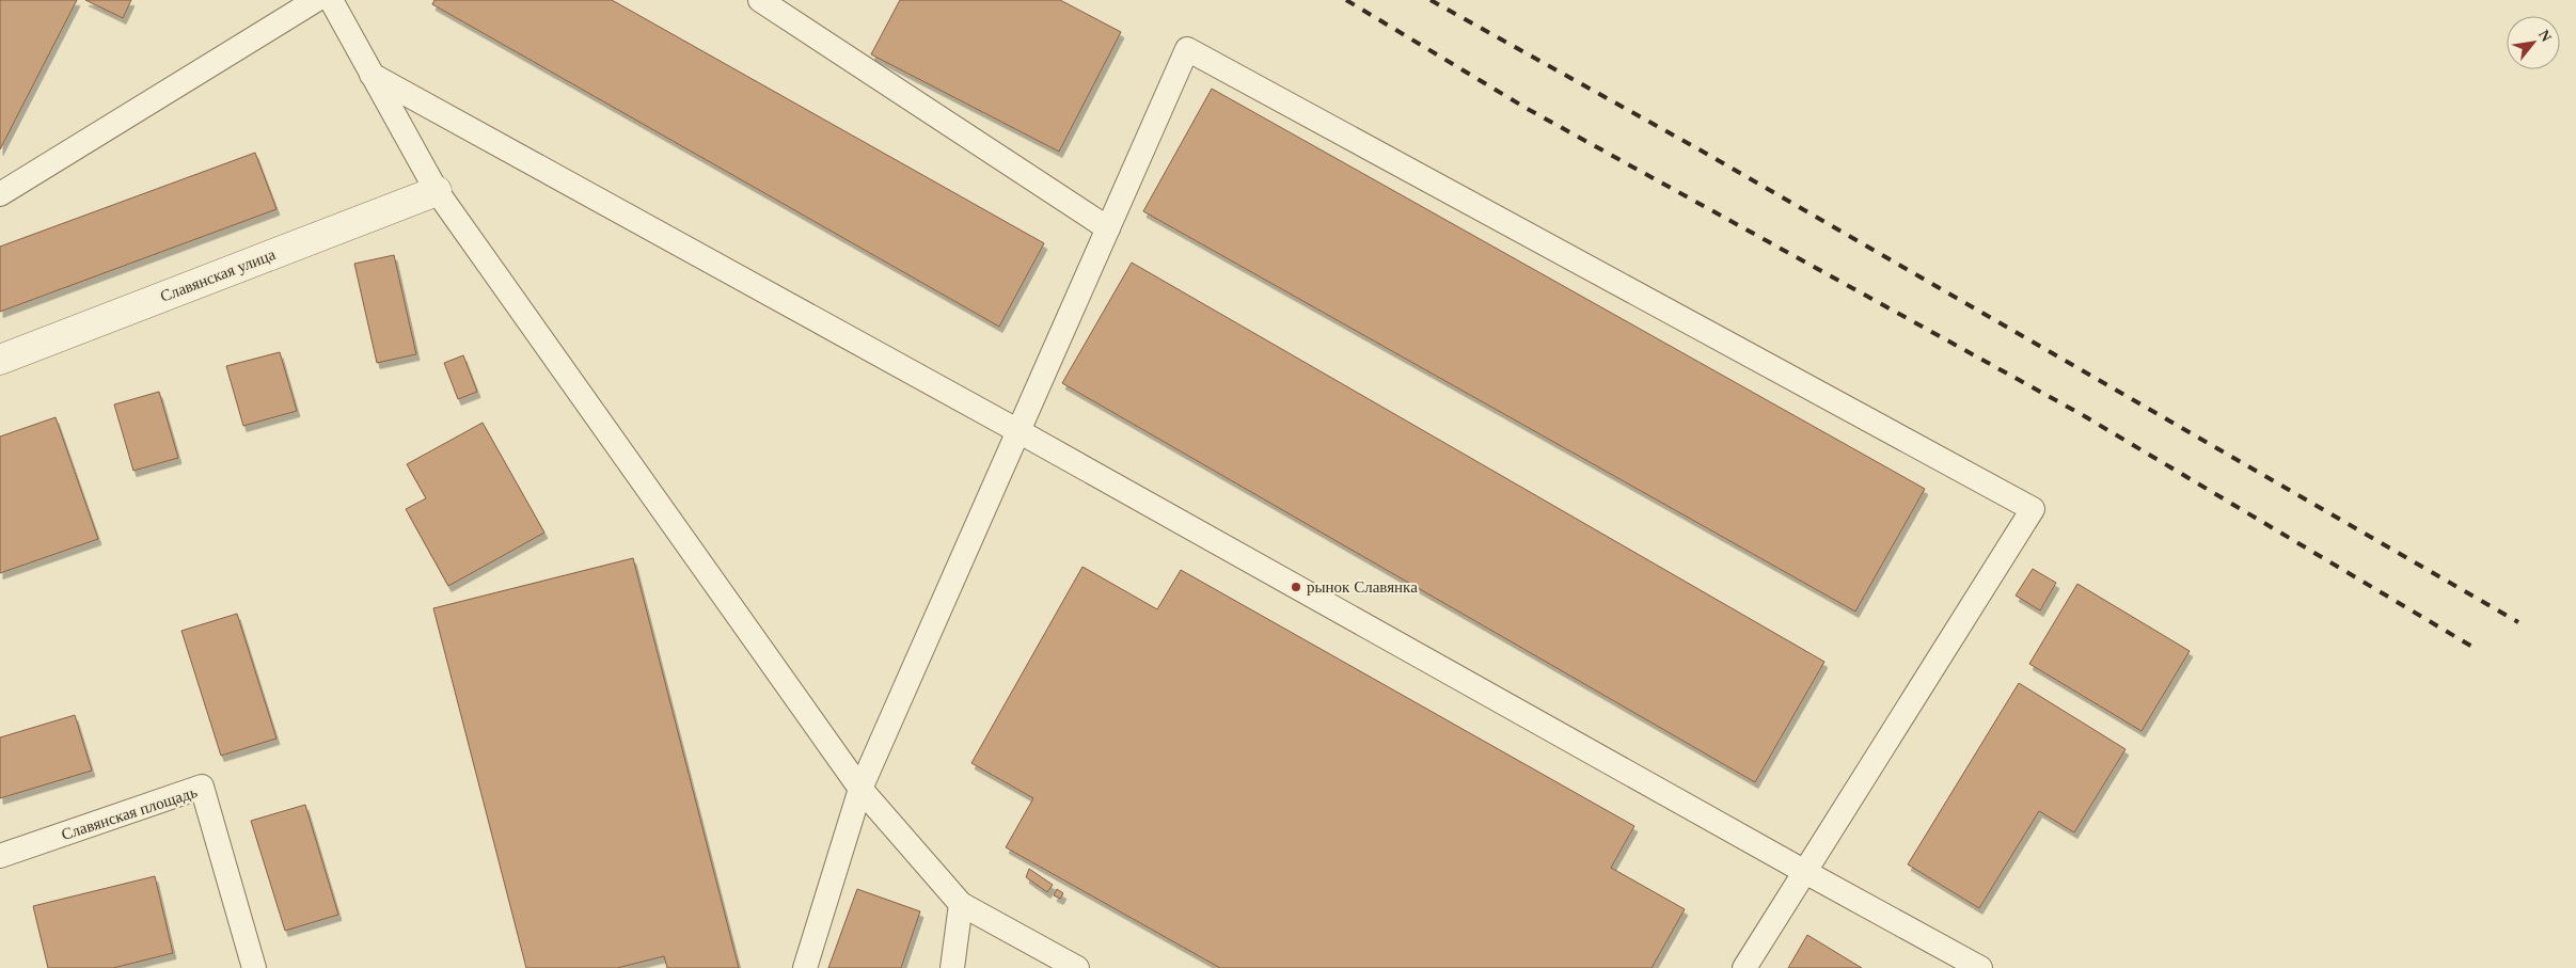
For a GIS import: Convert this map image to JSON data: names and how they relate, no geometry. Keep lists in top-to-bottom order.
{
  "streets": {
    "street": ["Славянская улица"],
    "lane": ["Славянская площадь"]
  },
  "places": ["рынок Славянка"],
  "north": "top right"
}
